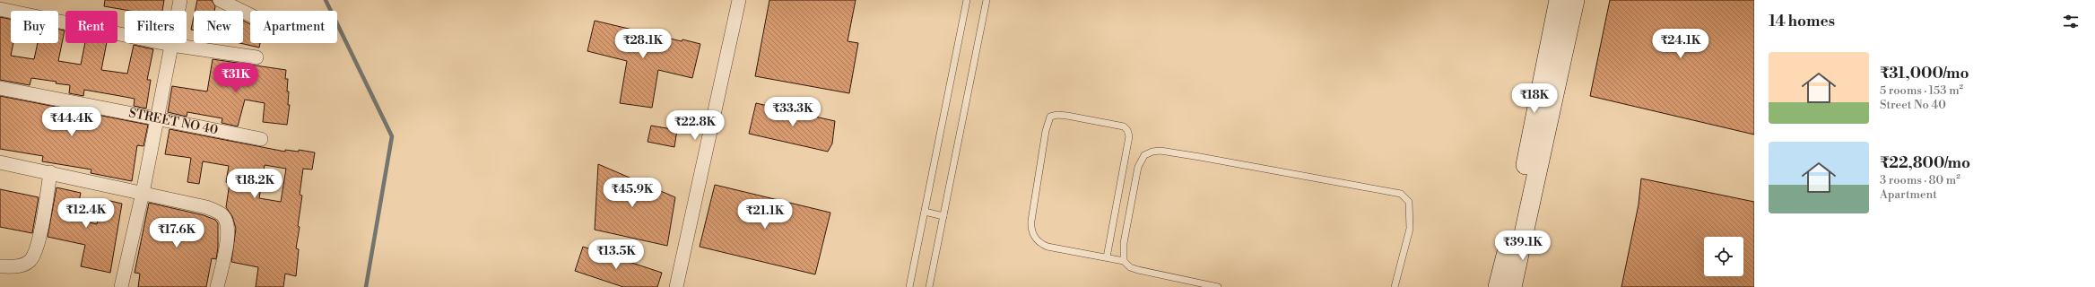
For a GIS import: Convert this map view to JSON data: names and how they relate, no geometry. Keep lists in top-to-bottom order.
{
  "streets": {
    "street": ["STREET NO 40"]
  },
  "page": {
    "heading": "14 homes",
    "chip": [
      "Buy",
      "Rent",
      "Filters",
      "New",
      "Apartment"
    ],
    "price": [
      "₹28.1K",
      "₹24.1K",
      "₹31K",
      "₹18K",
      "₹33.3K",
      "₹44.4K",
      "₹22.8K",
      "₹18.2K",
      "₹45.9K",
      "₹12.4K",
      "₹21.1K",
      "₹17.6K",
      "₹39.1K",
      "₹13.5K"
    ],
    "list": [
      {
        "name": "₹31,000/mo",
        "note": "5 rooms · 153 m² · Street No 40"
      },
      {
        "name": "₹22,800/mo",
        "note": "3 rooms · 80 m² · Apartment"
      }
    ]
  }
}
